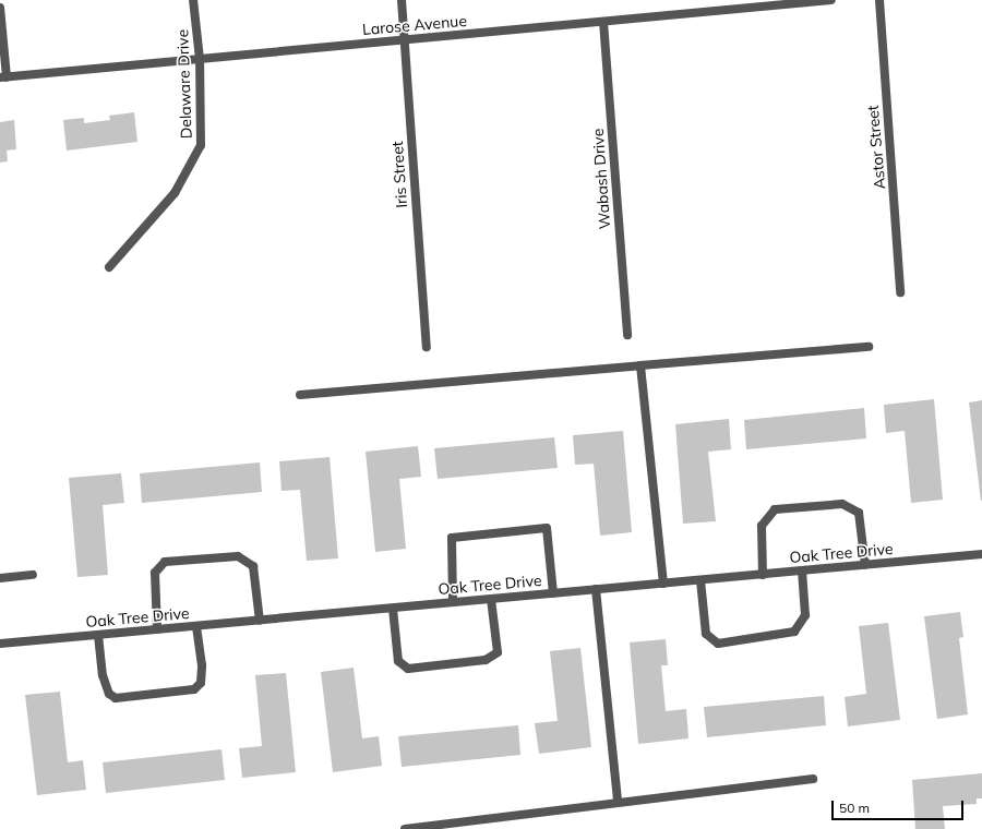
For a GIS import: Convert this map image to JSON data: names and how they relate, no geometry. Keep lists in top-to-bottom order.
{
  "streets": {
    "street": [
      "Larose Avenue",
      "Delaware Drive",
      "Astor Street",
      "Iris Street",
      "Wabash Drive",
      "Oak Tree Drive"
    ]
  },
  "crossings": [
    ["Larose Avenue", "Delaware Drive"],
    ["Larose Avenue", "Iris Street"],
    ["Larose Avenue", "Wabash Drive"]
  ],
  "scale_bar": "50 m"
}
